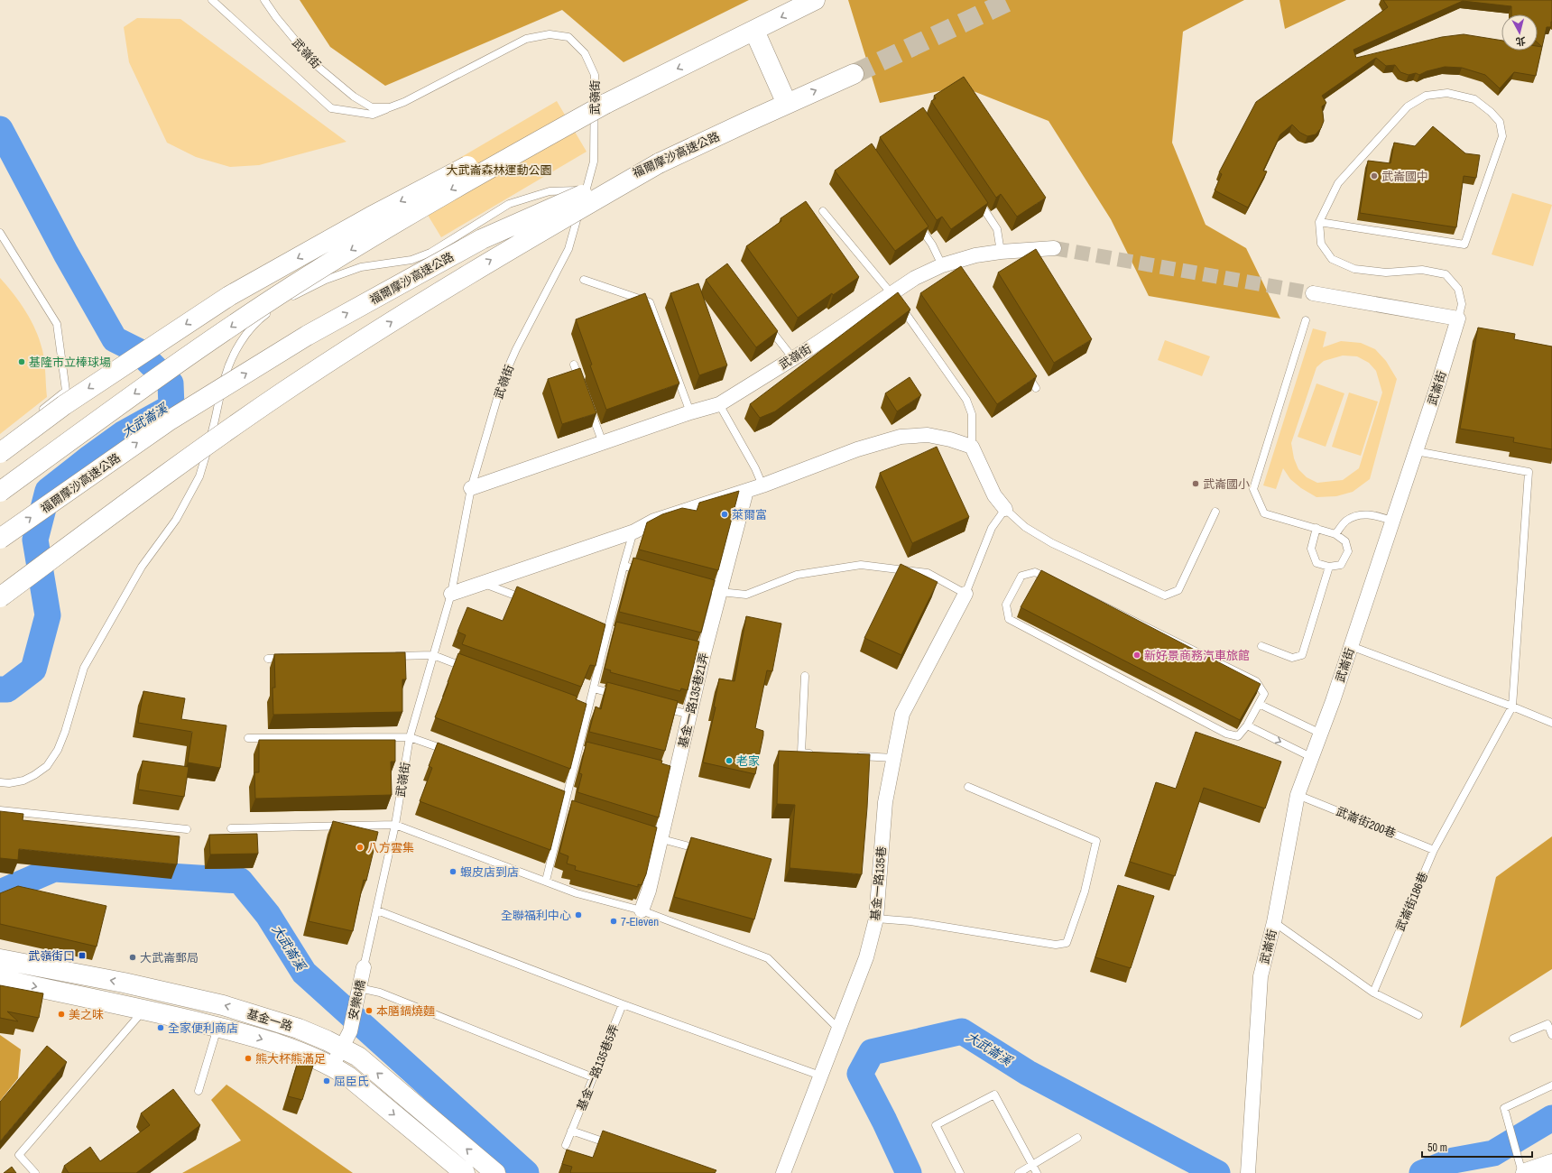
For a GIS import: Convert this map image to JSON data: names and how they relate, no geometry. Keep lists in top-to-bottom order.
{
  "streets": {
    "main road": ["福爾摩沙高速公路", "基金一路"],
    "street": [
      "武嶺街",
      "武崙街",
      "基金一路135巷21弄",
      "基金一路135巷",
      "安樂6橋"
    ],
    "lane": ["武崙街200巷", "武崙街186巷", "基金一路135巷5弄"]
  },
  "crossings": [
    ["武嶺街", "安樂6橋"],
    ["武崙街", "武崙街200巷"],
    ["武崙街200巷", "武崙街186巷"],
    ["安樂6橋", "基金一路"]
  ],
  "water": ["大武崙溪"],
  "parks": ["大武崙森林運動公園"],
  "places": {
    "other": [
      "武崙國中",
      "基隆市立棒球場",
      "武崙國小",
      "萊爾富",
      "新好景商務汽車旅館",
      "老家",
      "八方雲集",
      "蝦皮店到店",
      "全聯福利中心",
      "7-Eleven",
      "大武崙郵局",
      "本膳鍋燒麵",
      "美之味",
      "全家便利商店",
      "熊大杯熊滿足",
      "屈臣氏"
    ],
    "transit": ["武嶺街口"]
  },
  "scale_bar": "50 m",
  "north": "bottom"
}
